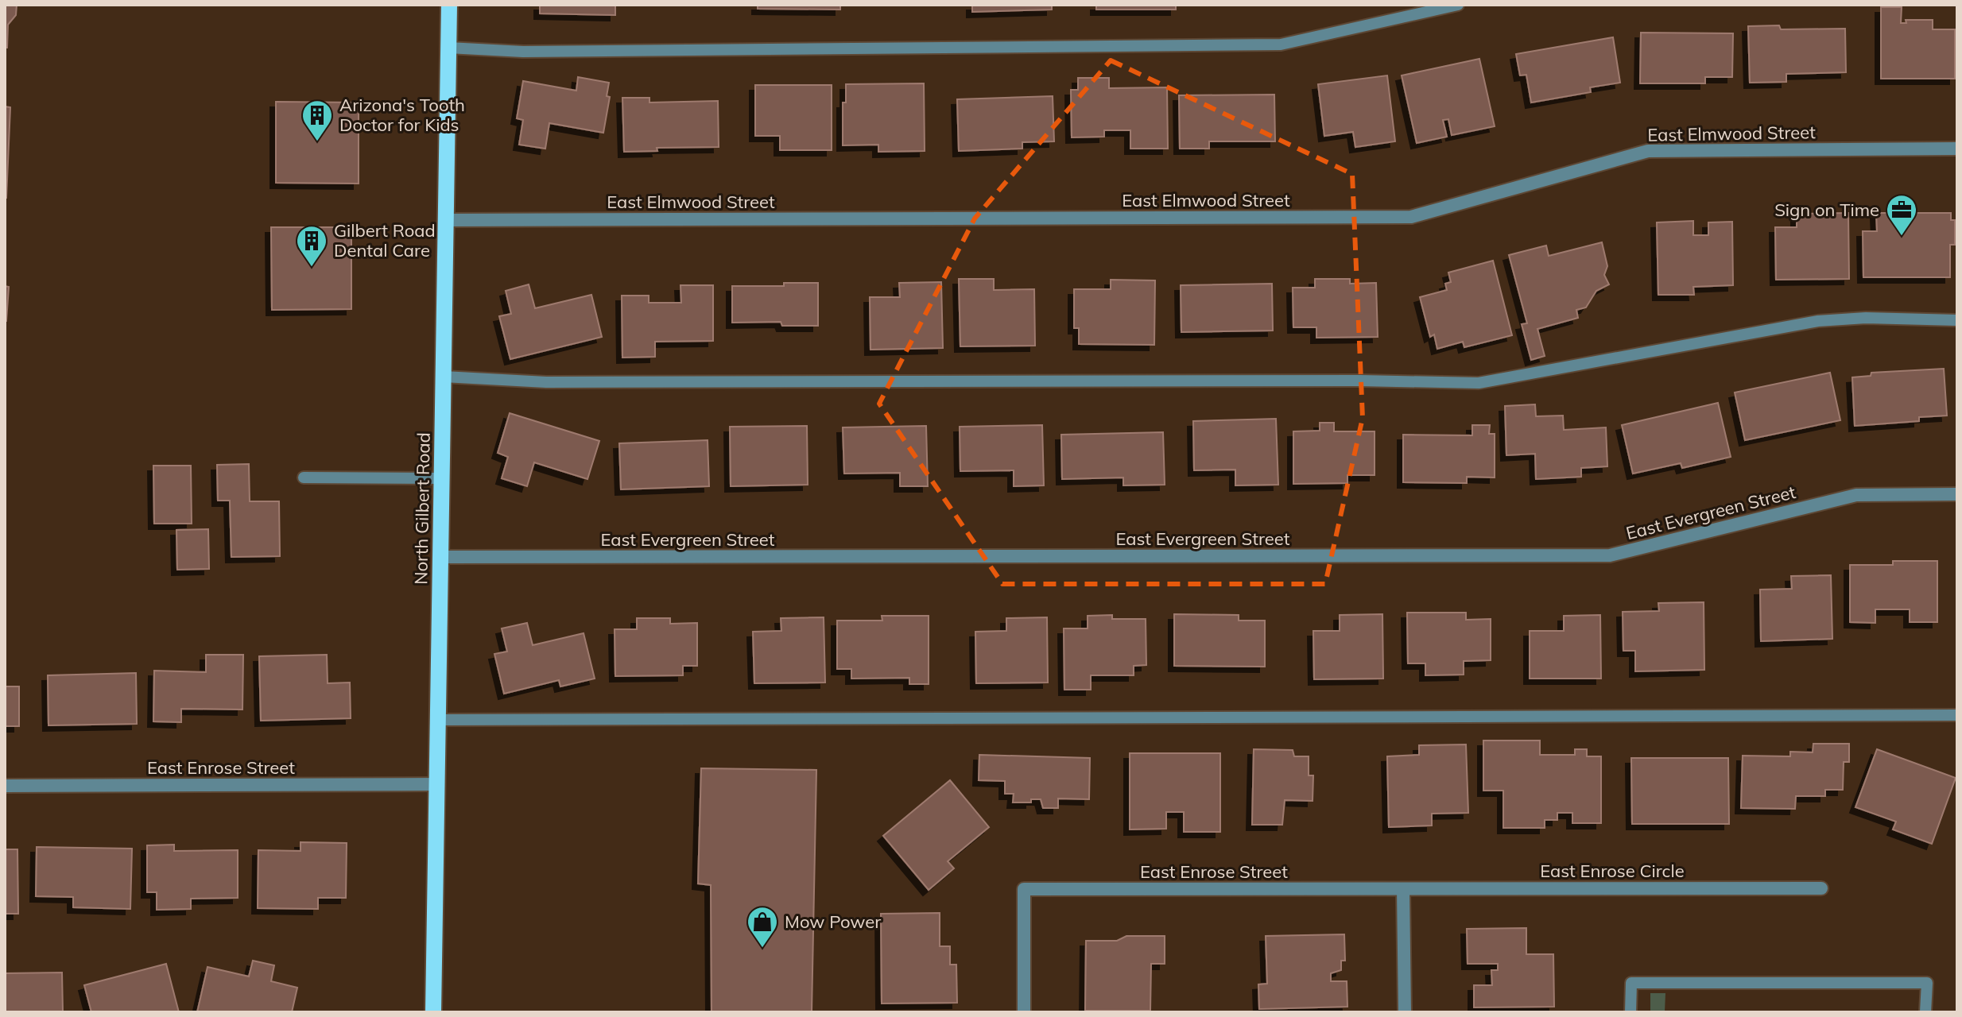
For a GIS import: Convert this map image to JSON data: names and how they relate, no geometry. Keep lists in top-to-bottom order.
{
  "streets": {
    "main road": ["North Gilbert Road"],
    "street": [
      "East Elmwood Street",
      "East Evergreen Street",
      "East Enrose Street",
      "East Enrose Circle"
    ]
  },
  "crossings": [
    ["East Elmwood Street", "North Gilbert Road"],
    ["North Gilbert Road", "East Evergreen Street"],
    ["North Gilbert Road", "East Enrose Street"],
    ["East Enrose Street", "East Enrose Circle"]
  ],
  "places": {
    "building": ["Arizona's Tooth Doctor for Kids", "Gilbert Road Dental Care"],
    "office": ["Sign on Time"],
    "shop": ["Mow Power"]
  }
}
